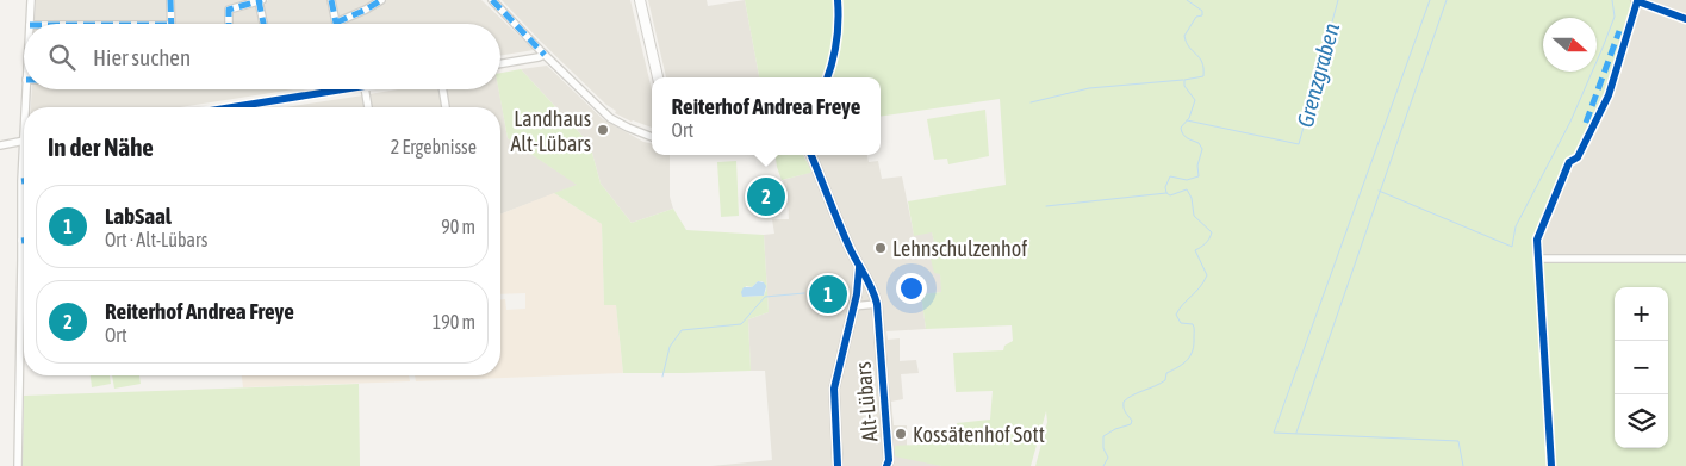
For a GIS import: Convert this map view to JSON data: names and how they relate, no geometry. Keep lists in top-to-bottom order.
{
  "streets": {
    "street": ["Alt-Lübars"]
  },
  "water": ["Grenzgraben"],
  "places": ["Landhaus Alt-Lübars", "Lehnschulzenhof", "Kossätenhof Sott"],
  "north": "right",
  "page": {
    "search": "Hier suchen",
    "popup": ["Reiterhof Andrea Freye", "Ort"],
    "heading": ["In der Nähe", "2 Ergebnisse"],
    "pins": ["2", "1"],
    "list": [
      {
        "mark": "1",
        "name": "LabSaal",
        "note": "Ort · Alt-Lübars",
        "value": "90 m"
      },
      {
        "mark": "2",
        "name": "Reiterhof Andrea Freye",
        "note": "Ort",
        "value": "190 m"
      }
    ],
    "map_buttons": ["+", "−"]
  }
}
